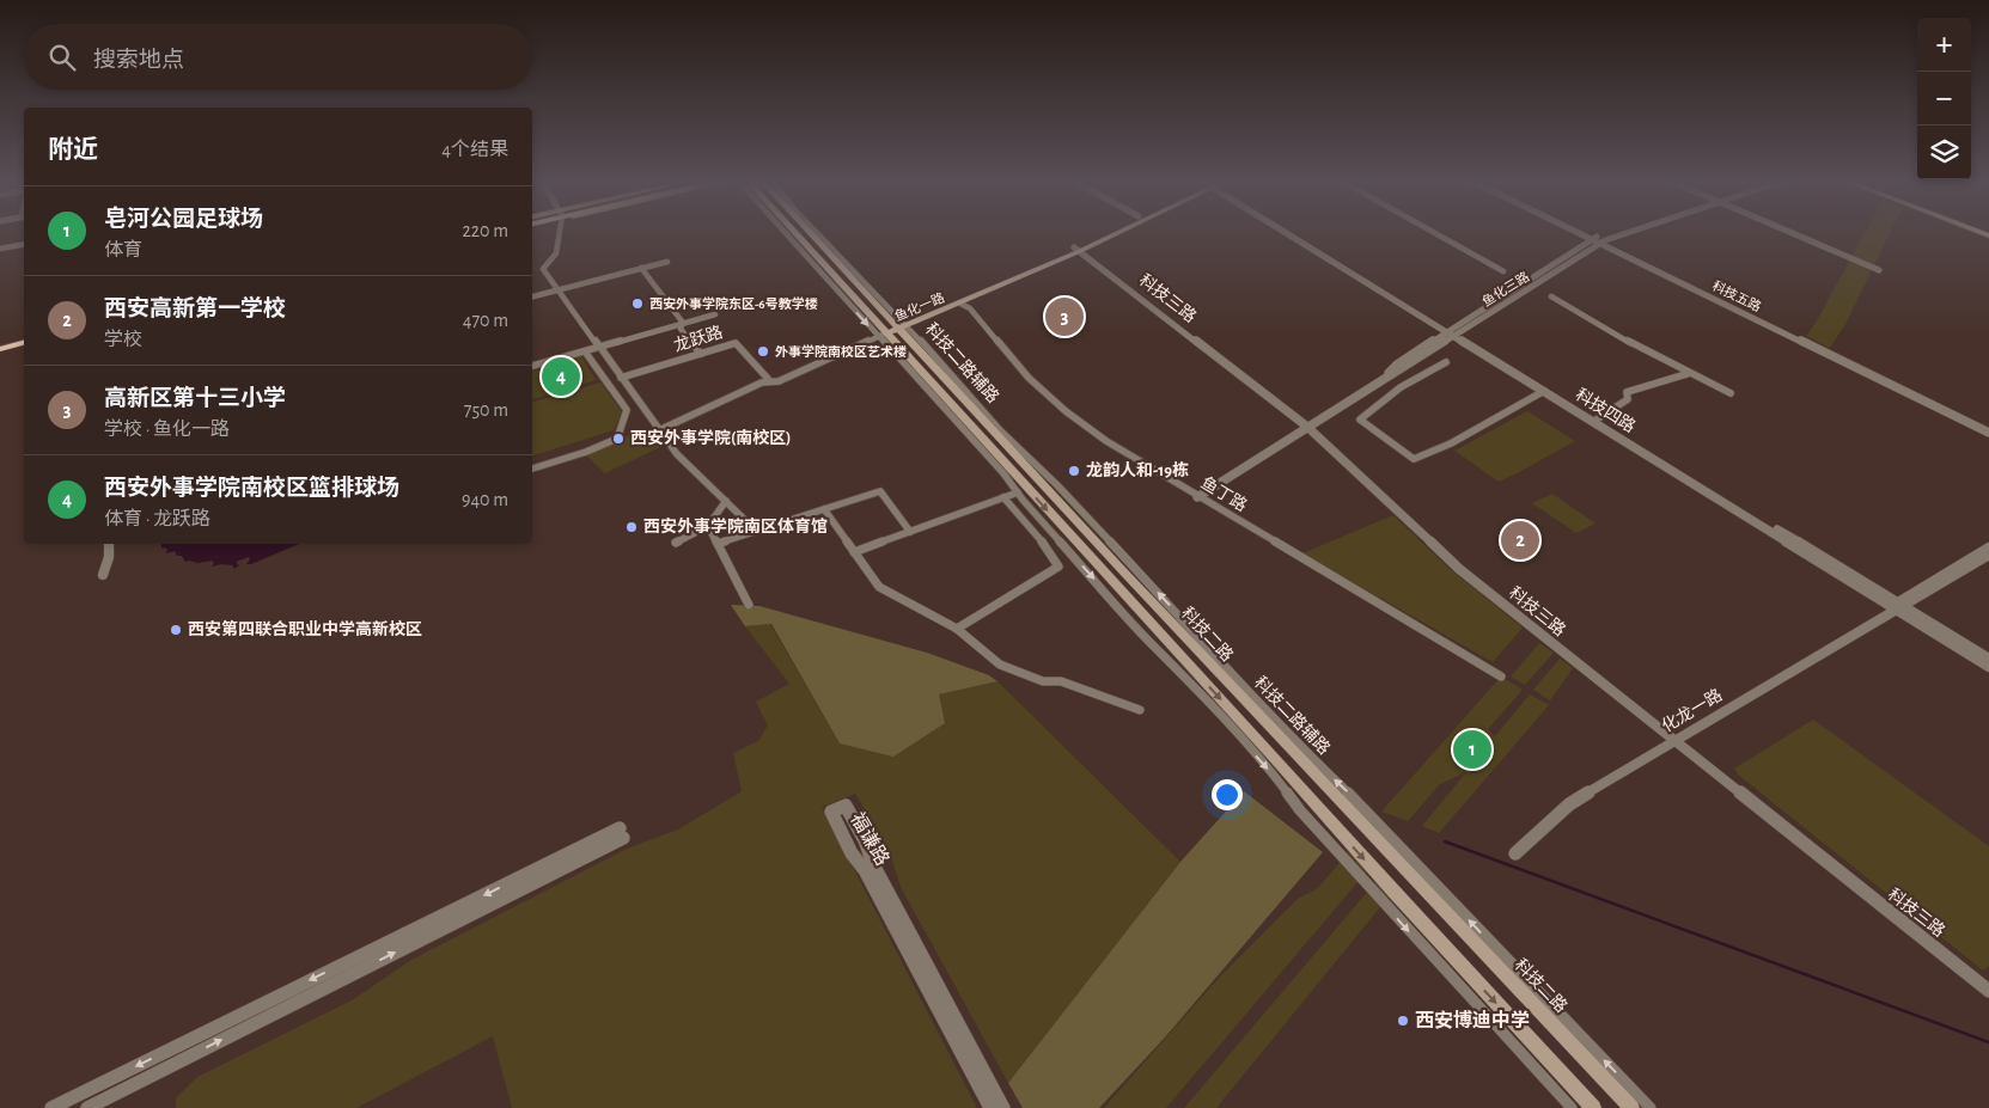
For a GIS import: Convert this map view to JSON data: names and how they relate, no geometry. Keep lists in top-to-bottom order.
{
  "streets": {
    "main road": ["鱼化一路", "科技二路"],
    "street": [
      "鱼化三路",
      "科技五路",
      "科技三路",
      "龙跃路",
      "科技二路辅路",
      "科技四路",
      "鱼丁路",
      "化龙一路",
      "福谦路"
    ]
  },
  "crossings": [
    ["鱼化三路", "科技五路"],
    ["鱼化三路", "科技三路"],
    ["鱼化三路", "科技四路"],
    ["鱼化三路", "鱼丁路"],
    ["科技三路", "鱼化一路"],
    ["科技三路", "化龙一路"],
    ["鱼化一路", "科技二路辅路"],
    ["鱼化一路", "鱼丁路"],
    ["鱼化一路", "科技二路"],
    ["科技二路辅路", "科技二路"],
    ["科技四路", "化龙一路"]
  ],
  "places": [
    "西安外事学院东区-6号教学楼",
    "外事学院南校区艺术楼",
    "西安外事学院(南校区)",
    "龙韵人和-19栋",
    "西安外事学院南区体育馆",
    "西安第四联合职业中学高新校区",
    "西安博迪中学"
  ],
  "page": {
    "map_buttons": ["+", "−"],
    "search": "搜索地点",
    "heading": ["附近", "4个结果"],
    "list": [
      {
        "mark": "1",
        "name": "皂河公园足球场",
        "note": "体育",
        "value": "220 m"
      },
      {
        "mark": "2",
        "name": "西安高新第一学校",
        "note": "学校",
        "value": "470 m"
      },
      {
        "mark": "3",
        "name": "高新区第十三小学",
        "note": "学校 · 鱼化一路",
        "value": "750 m"
      },
      {
        "mark": "4",
        "name": "西安外事学院南校区篮排球场",
        "note": "体育 · 龙跃路",
        "value": "940 m"
      }
    ],
    "pins": [
      "3",
      "4",
      "2",
      "1"
    ]
  }
}
